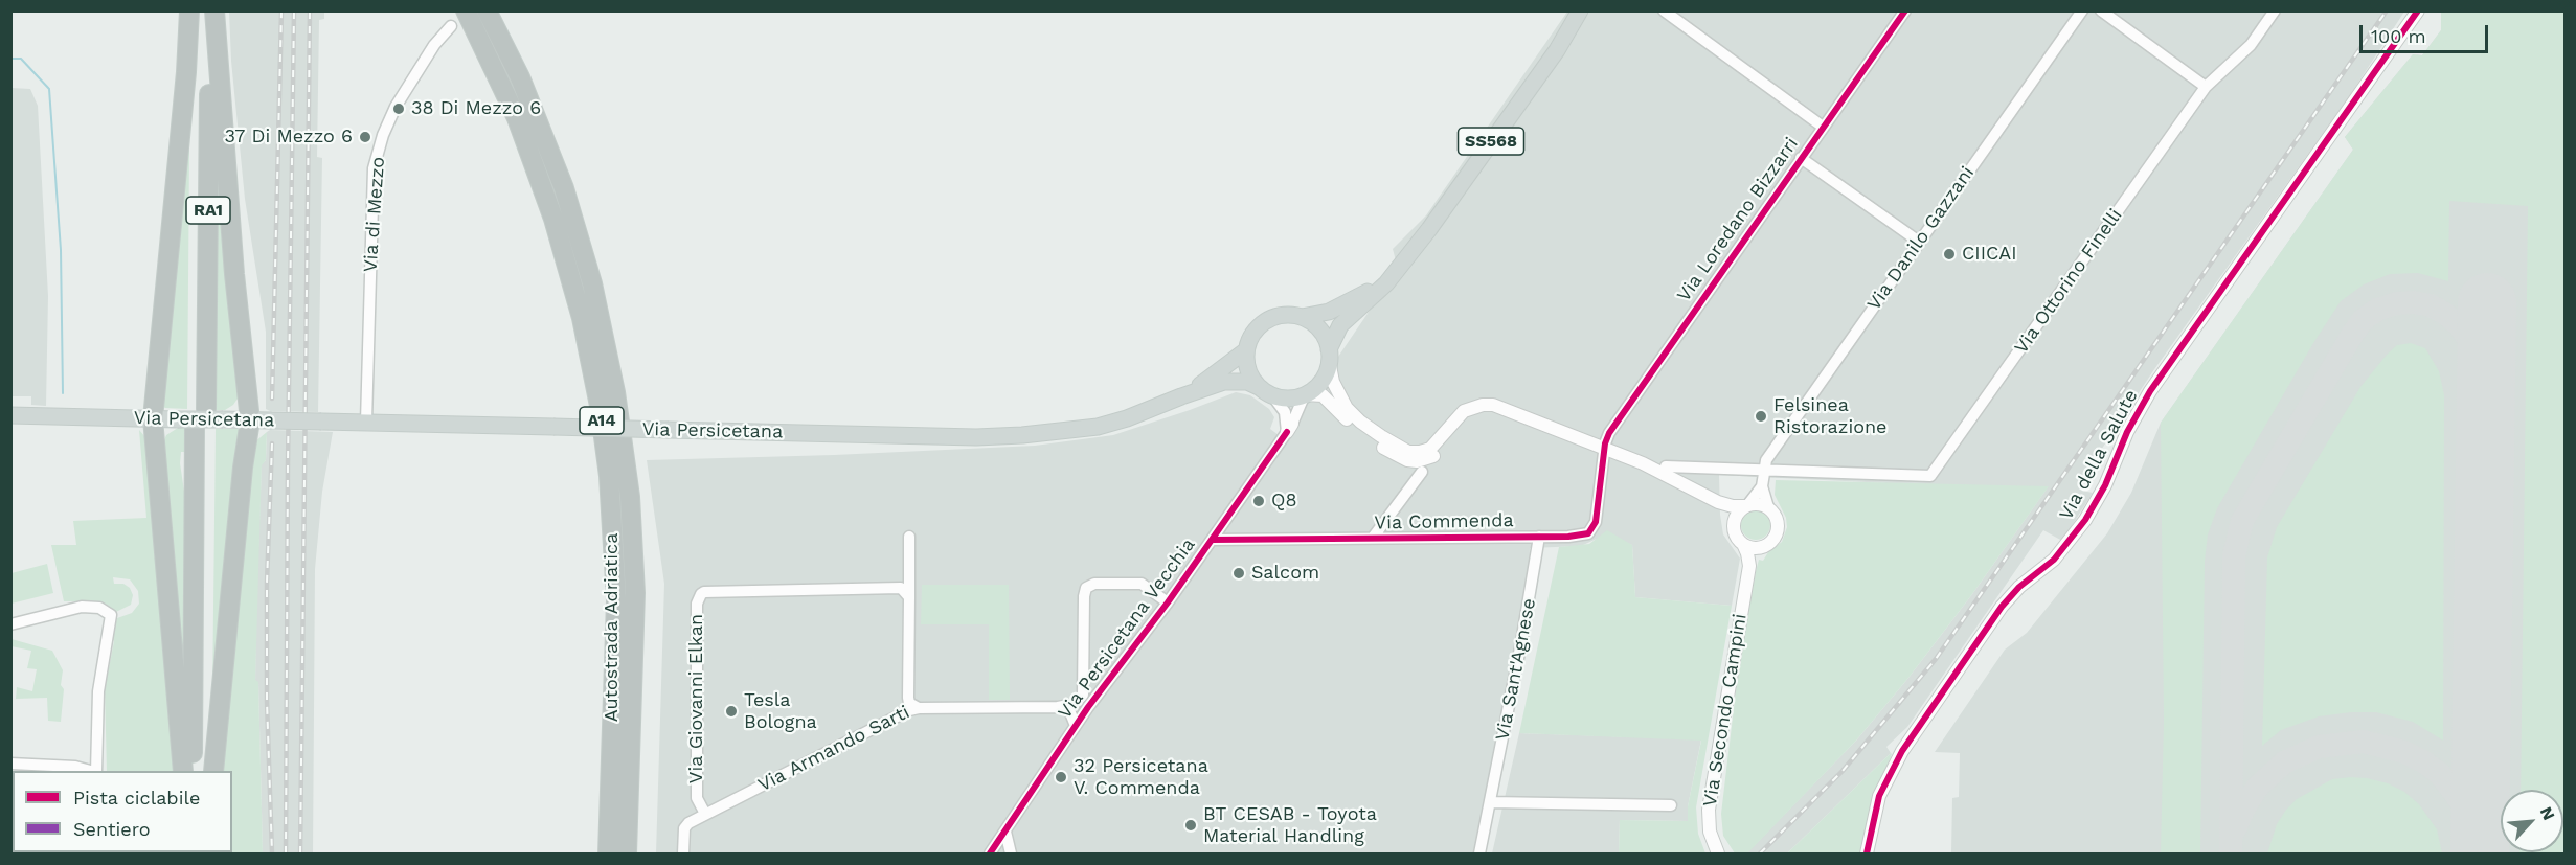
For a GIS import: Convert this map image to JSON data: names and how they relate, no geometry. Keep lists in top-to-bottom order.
{
  "streets": {
    "highway": ["RA1", "A14", "Autostrada Adriatica"],
    "main road": ["SS568", "Via Persicetana"],
    "street": [
      "Via di Mezzo",
      "Via Loredano Bizzarri",
      "Via Danilo Gazzani",
      "Via Ottorino Finelli",
      "Via della Salute",
      "Via Commenda",
      "Via Persicetana Vecchia",
      "Via Sant'Agnese",
      "Via Giovanni Elkan",
      "Via Secondo Campini",
      "Via Armando Sarti"
    ]
  },
  "crossings": [
    ["SS568", "Via Persicetana"],
    ["SS568", "Via Persicetana Vecchia"],
    ["RA1", "Via Persicetana"],
    ["Via di Mezzo", "Via Persicetana"],
    ["Via Loredano Bizzarri", "Via Commenda"],
    ["Via Danilo Gazzani", "Via Ottorino Finelli"],
    ["Via Persicetana", "Via Persicetana Vecchia"],
    ["Via Commenda", "Via Persicetana Vecchia"],
    ["Via Commenda", "Via Sant'Agnese"],
    ["Via Persicetana Vecchia", "Via Armando Sarti"],
    ["Via Giovanni Elkan", "Via Armando Sarti"]
  ],
  "places": [
    "38 Di Mezzo 6",
    "37 Di Mezzo 6",
    "CIICAI",
    "Felsinea Ristorazione",
    "Q8",
    "Salcom",
    "Tesla Bologna",
    "32 Persicetana V. Commenda",
    "BT CESAB - Toyota Material Handling"
  ],
  "legend": ["Pista ciclabile", "Sentiero"],
  "scale_bar": "100 m",
  "north": "top right"
}
